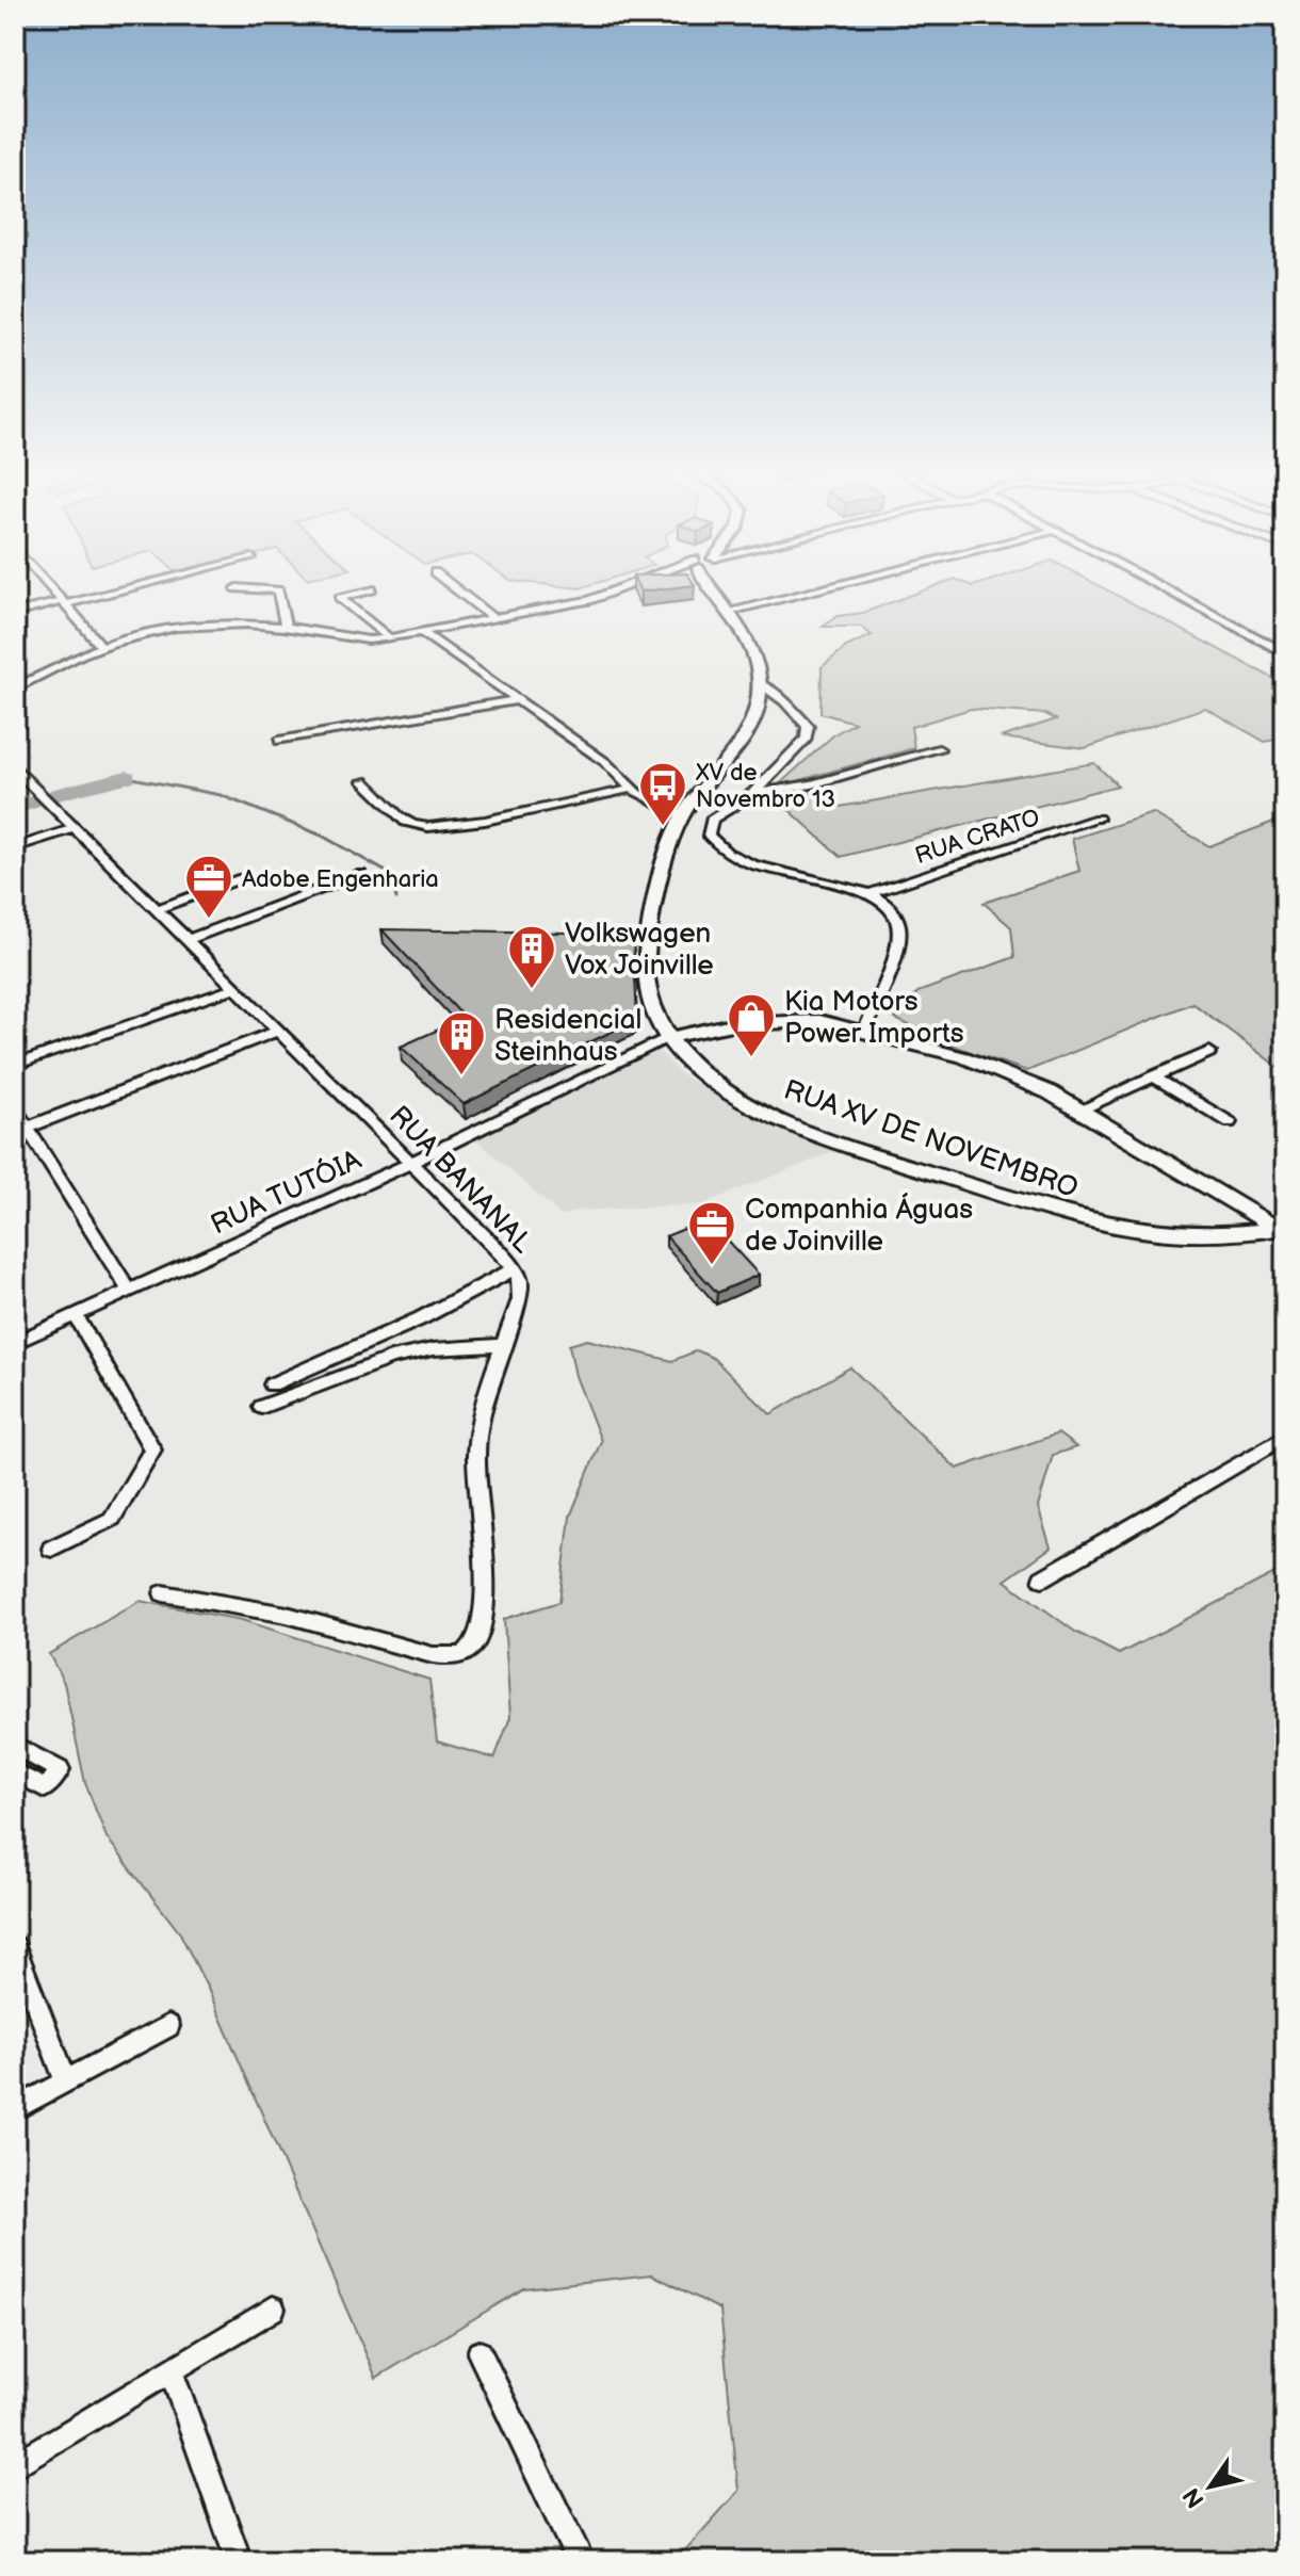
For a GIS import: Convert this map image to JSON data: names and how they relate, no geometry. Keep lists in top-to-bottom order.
{
  "streets": {
    "main road": ["RUA XV DE NOVEMBRO"],
    "street": ["RUA CRATO", "RUA BANANAL", "RUA TUTÓIA"]
  },
  "crossings": [
    ["RUA XV DE NOVEMBRO", "RUA TUTÓIA"],
    ["RUA BANANAL", "RUA TUTÓIA"]
  ],
  "places": {
    "bus stop": ["XV de Novembro 13"],
    "office": ["Adobe Engenharia", "Companhia Águas de Joinville"],
    "building": ["Volkswagen Vox Joinville", "Residencial Steinhaus"],
    "shop": ["Kia Motors Power Imports"]
  },
  "north": "bottom left"
}
